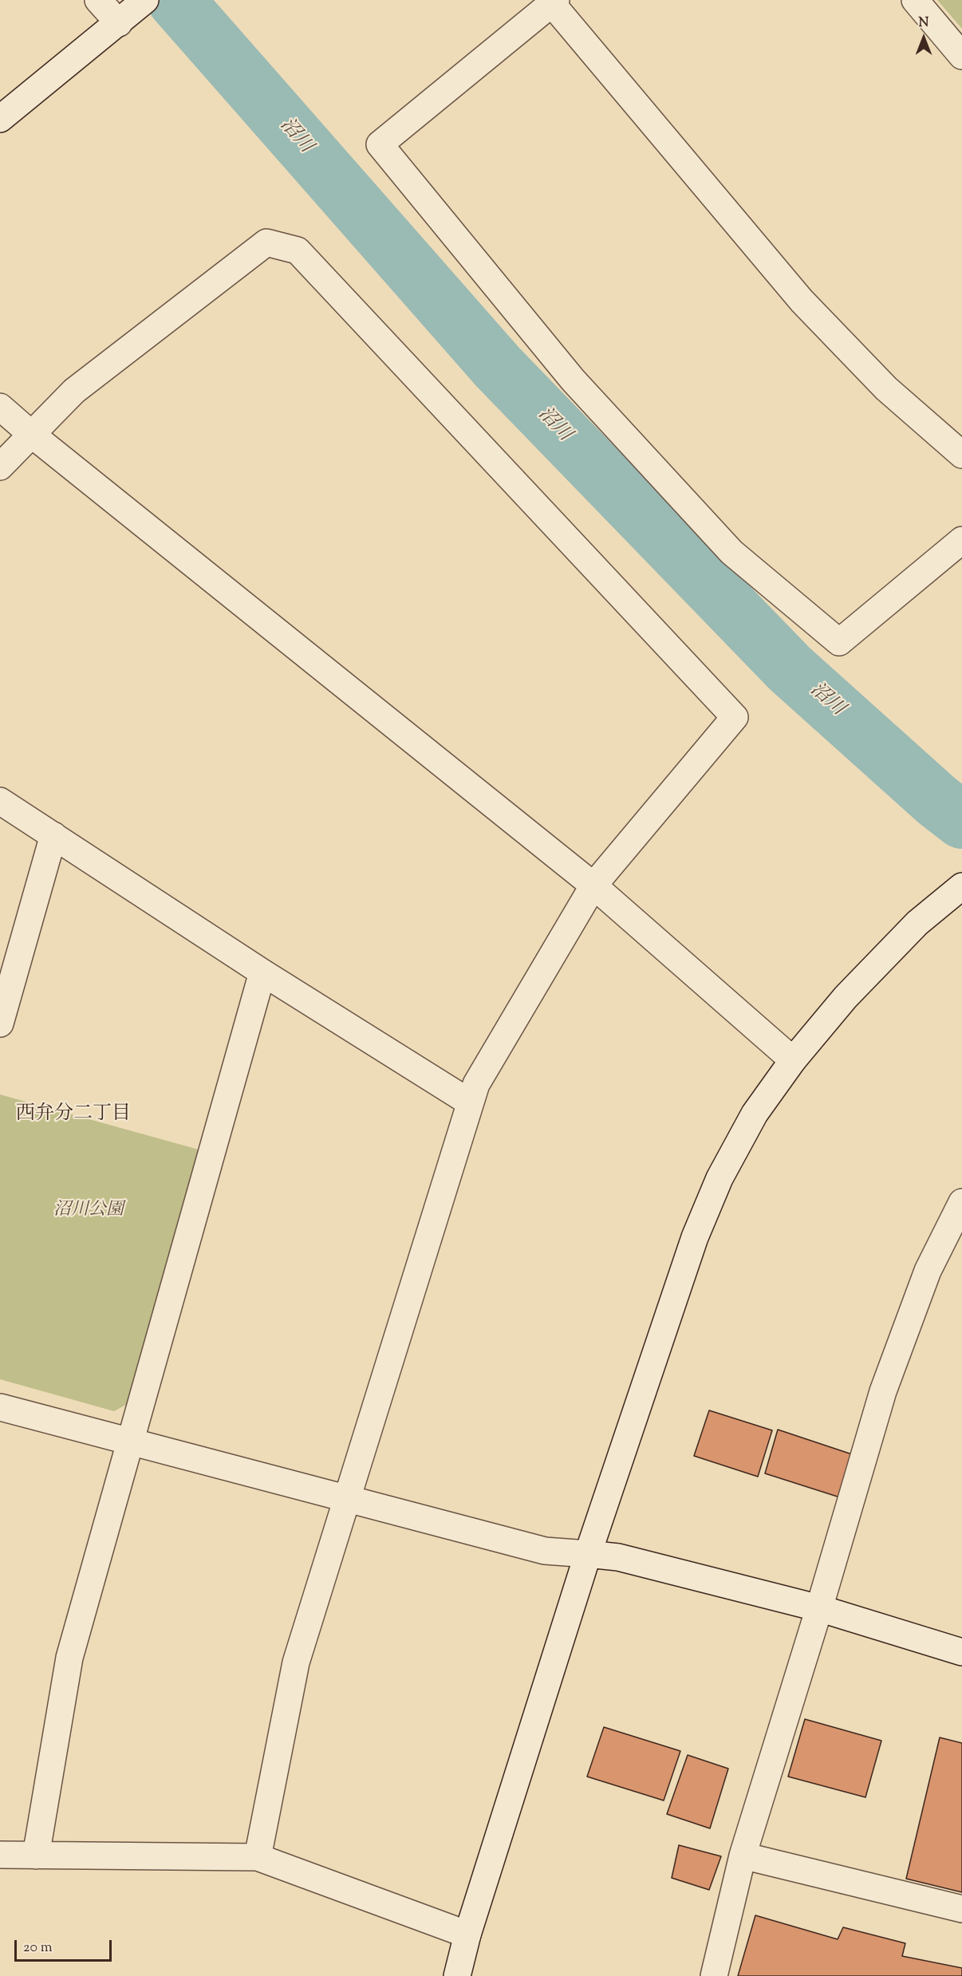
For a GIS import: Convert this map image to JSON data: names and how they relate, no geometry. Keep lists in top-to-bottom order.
{
  "districts": ["西弁分二丁目"],
  "water": ["沼川"],
  "parks": ["沼川公園"],
  "scale_bar": "20 m",
  "north": "top"
}
